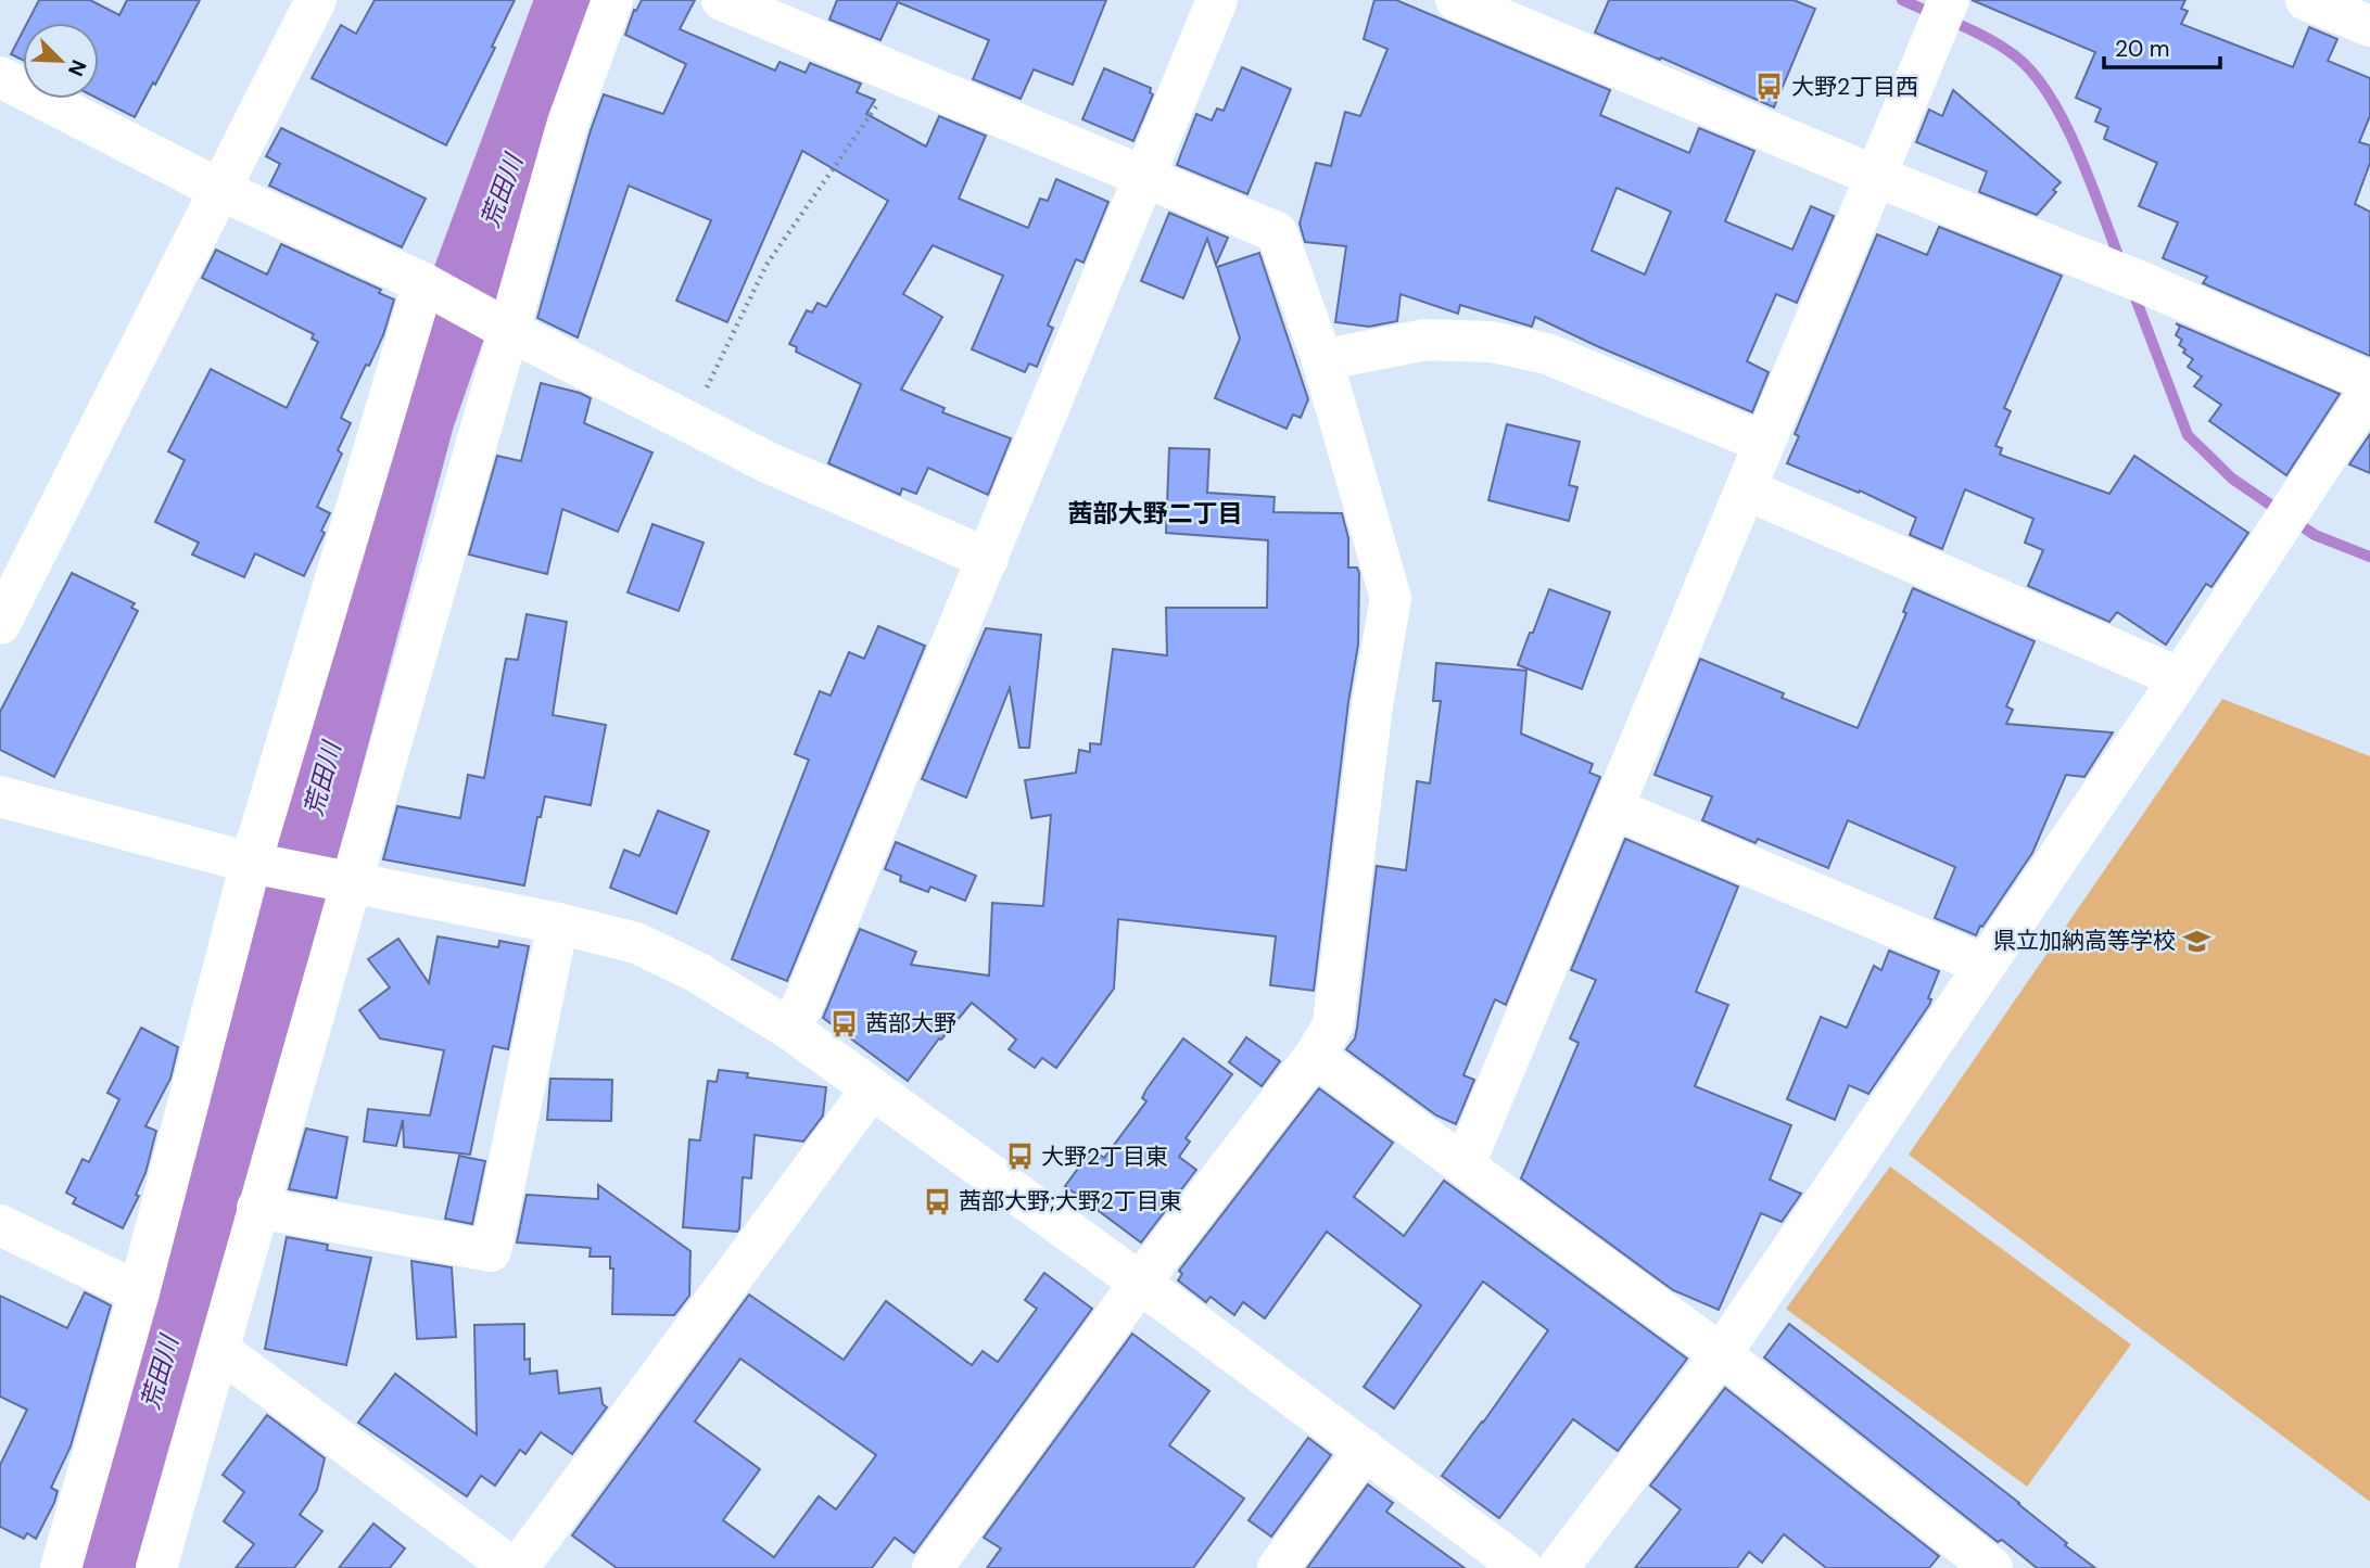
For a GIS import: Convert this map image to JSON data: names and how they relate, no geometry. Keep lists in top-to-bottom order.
{
  "districts": ["茜部大野二丁目"],
  "water": ["荒田川"],
  "places": {
    "bus stop": [
      "大野2丁目西",
      "茜部大野",
      "大野2丁目東",
      "茜部大野;大野2丁目東"
    ],
    "school or university": ["県立加納高等学校"]
  },
  "scale_bar": "20 m",
  "north": "bottom right"
}
